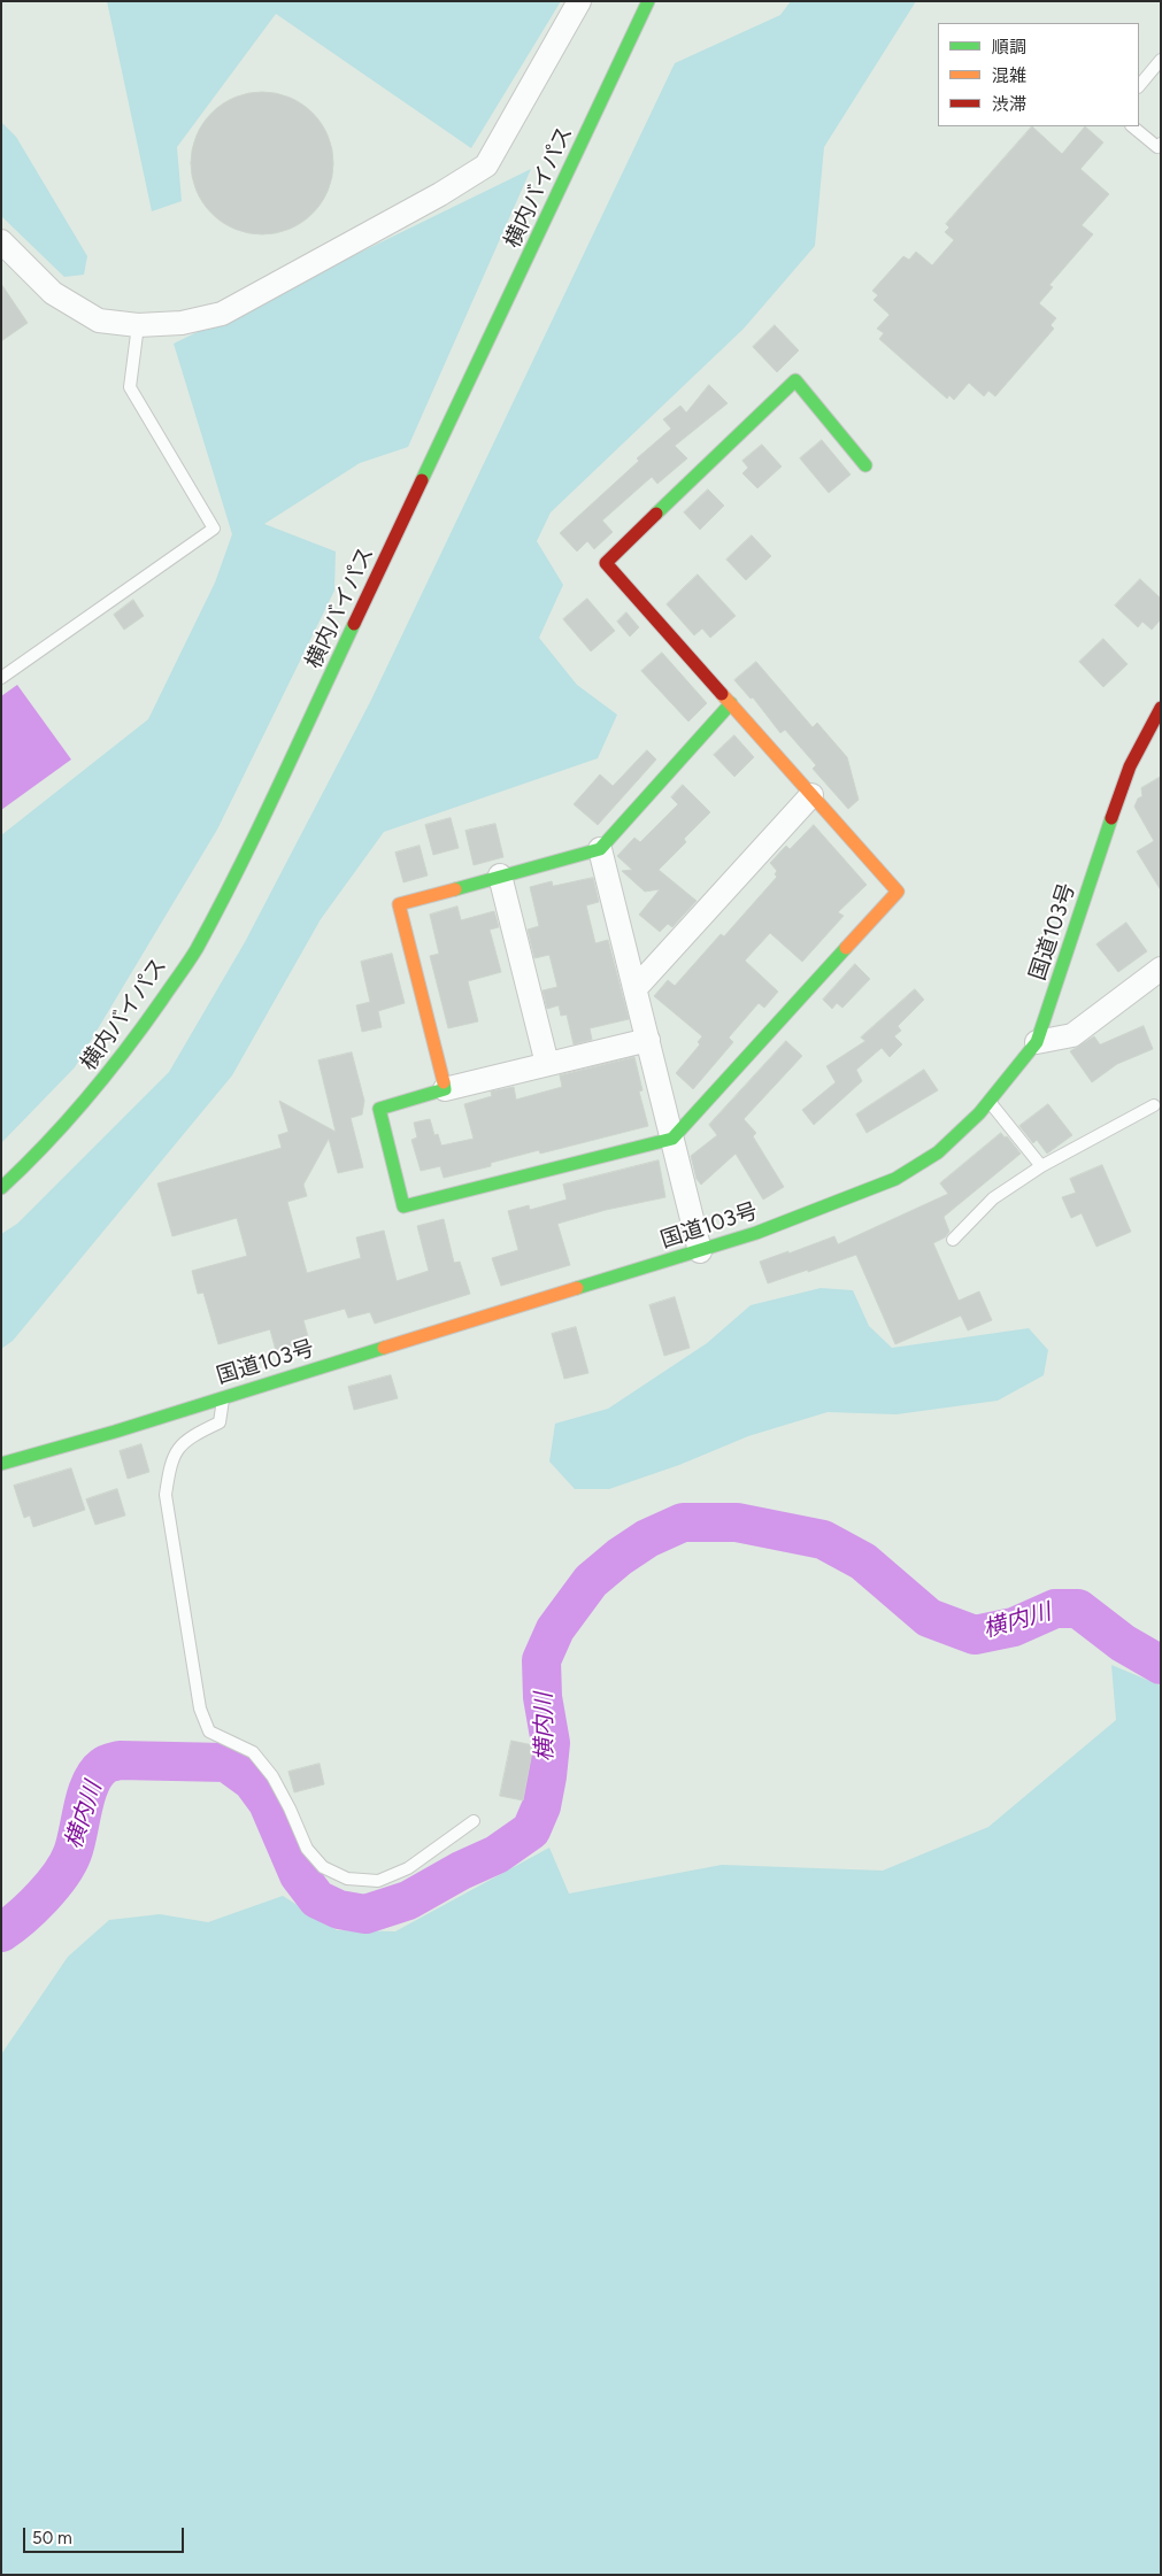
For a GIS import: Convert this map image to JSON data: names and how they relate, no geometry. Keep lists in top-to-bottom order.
{
  "streets": {
    "main road": ["横内バイパス", "国道103号"]
  },
  "water": ["横内川"],
  "legend": ["順調", "混雑", "渋滞"],
  "scale_bar": "50 m"
}
